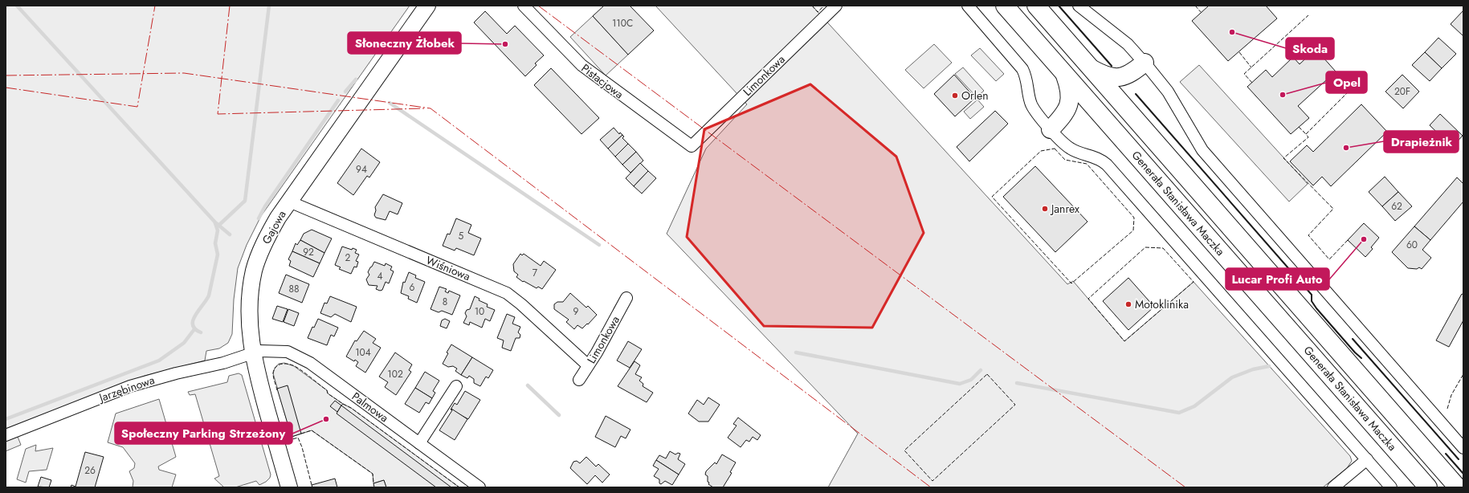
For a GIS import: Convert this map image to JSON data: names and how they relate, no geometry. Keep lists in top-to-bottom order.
{
  "streets": {
    "highway": ["Generała Stanisława Maczka"],
    "street": [
      "Limonkowa",
      "Pistacjowa",
      "Gajowa",
      "Wiśniowa",
      "Jarzębinowa",
      "Palmowa"
    ]
  },
  "crossings": [
    ["Limonkowa", "Pistacjowa"],
    ["Limonkowa", "Wiśniowa"],
    ["Gajowa", "Wiśniowa"],
    ["Gajowa", "Jarzębinowa"],
    ["Gajowa", "Palmowa"],
    ["Jarzębinowa", "Palmowa"]
  ],
  "places": [
    "Skoda",
    "Słoneczny Żłobek",
    "Opel",
    "Orlen",
    "Drapieżnik",
    "Janrex",
    "Lucar Profi Auto",
    "Motoklinika",
    "Społeczny Parking Strzeżony"
  ],
  "house_numbers": [
    "110C",
    "20F",
    "94",
    "62",
    "5",
    "60",
    "92",
    "2",
    "7",
    "4",
    "6",
    "88",
    "8",
    "10",
    "9",
    "104",
    "102",
    "26"
  ]
}
